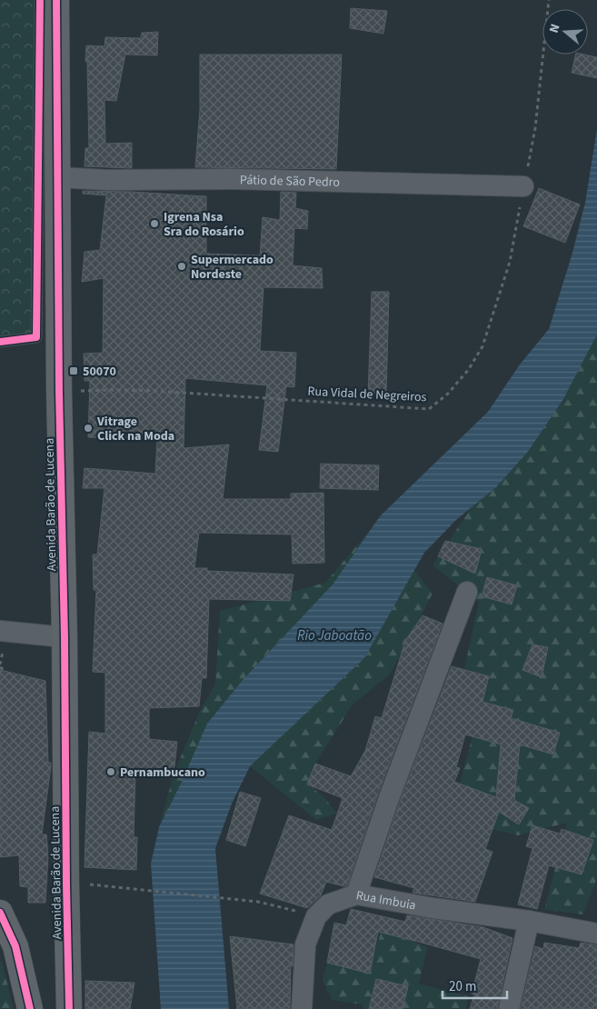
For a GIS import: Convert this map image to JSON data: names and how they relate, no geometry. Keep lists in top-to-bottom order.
{
  "streets": {
    "main road": ["Avenida Barão de Lucena"],
    "street": ["Pátio de São Pedro", "Rua Imbuia"],
    "path": ["Rua Vidal de Negreiros"]
  },
  "crossings": [
    ["Pátio de São Pedro", "Rua Vidal de Negreiros"],
    ["Pátio de São Pedro", "Avenida Barão de Lucena"],
    ["Rua Vidal de Negreiros", "Avenida Barão de Lucena"]
  ],
  "water": ["Rio Jaboatão"],
  "places": {
    "other": [
      "Igrena Nsa Sra do Rosário",
      "Supermercado Nordeste",
      "Vitrage Click na Moda",
      "Pernambucano"
    ],
    "transit": ["50070"]
  },
  "scale_bar": "20 m",
  "north": "left"
}
